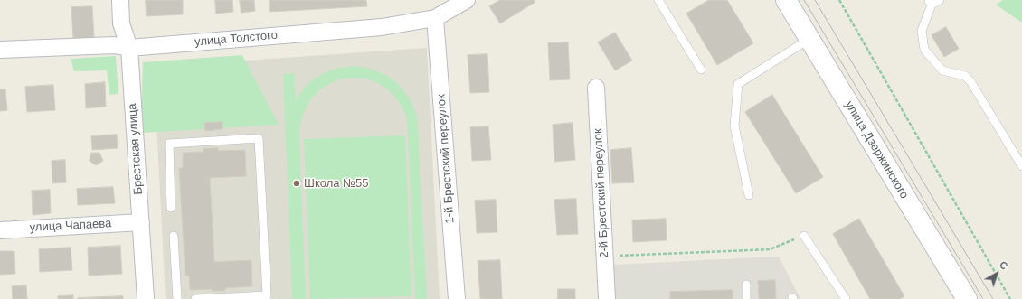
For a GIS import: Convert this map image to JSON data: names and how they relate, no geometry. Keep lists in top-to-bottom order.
{
  "streets": {
    "main road": ["улица Дзержинского"],
    "street": [
      "улица Толстого",
      "Брестская улица",
      "1-й Брестский переулок",
      "2-й Брестский переулок",
      "улица Чапаева"
    ]
  },
  "crossings": [
    ["улица Толстого", "Брестская улица"],
    ["улица Толстого", "1-й Брестский переулок"],
    ["Брестская улица", "улица Чапаева"]
  ],
  "places": ["Школа №55"],
  "north": "top right"
}
